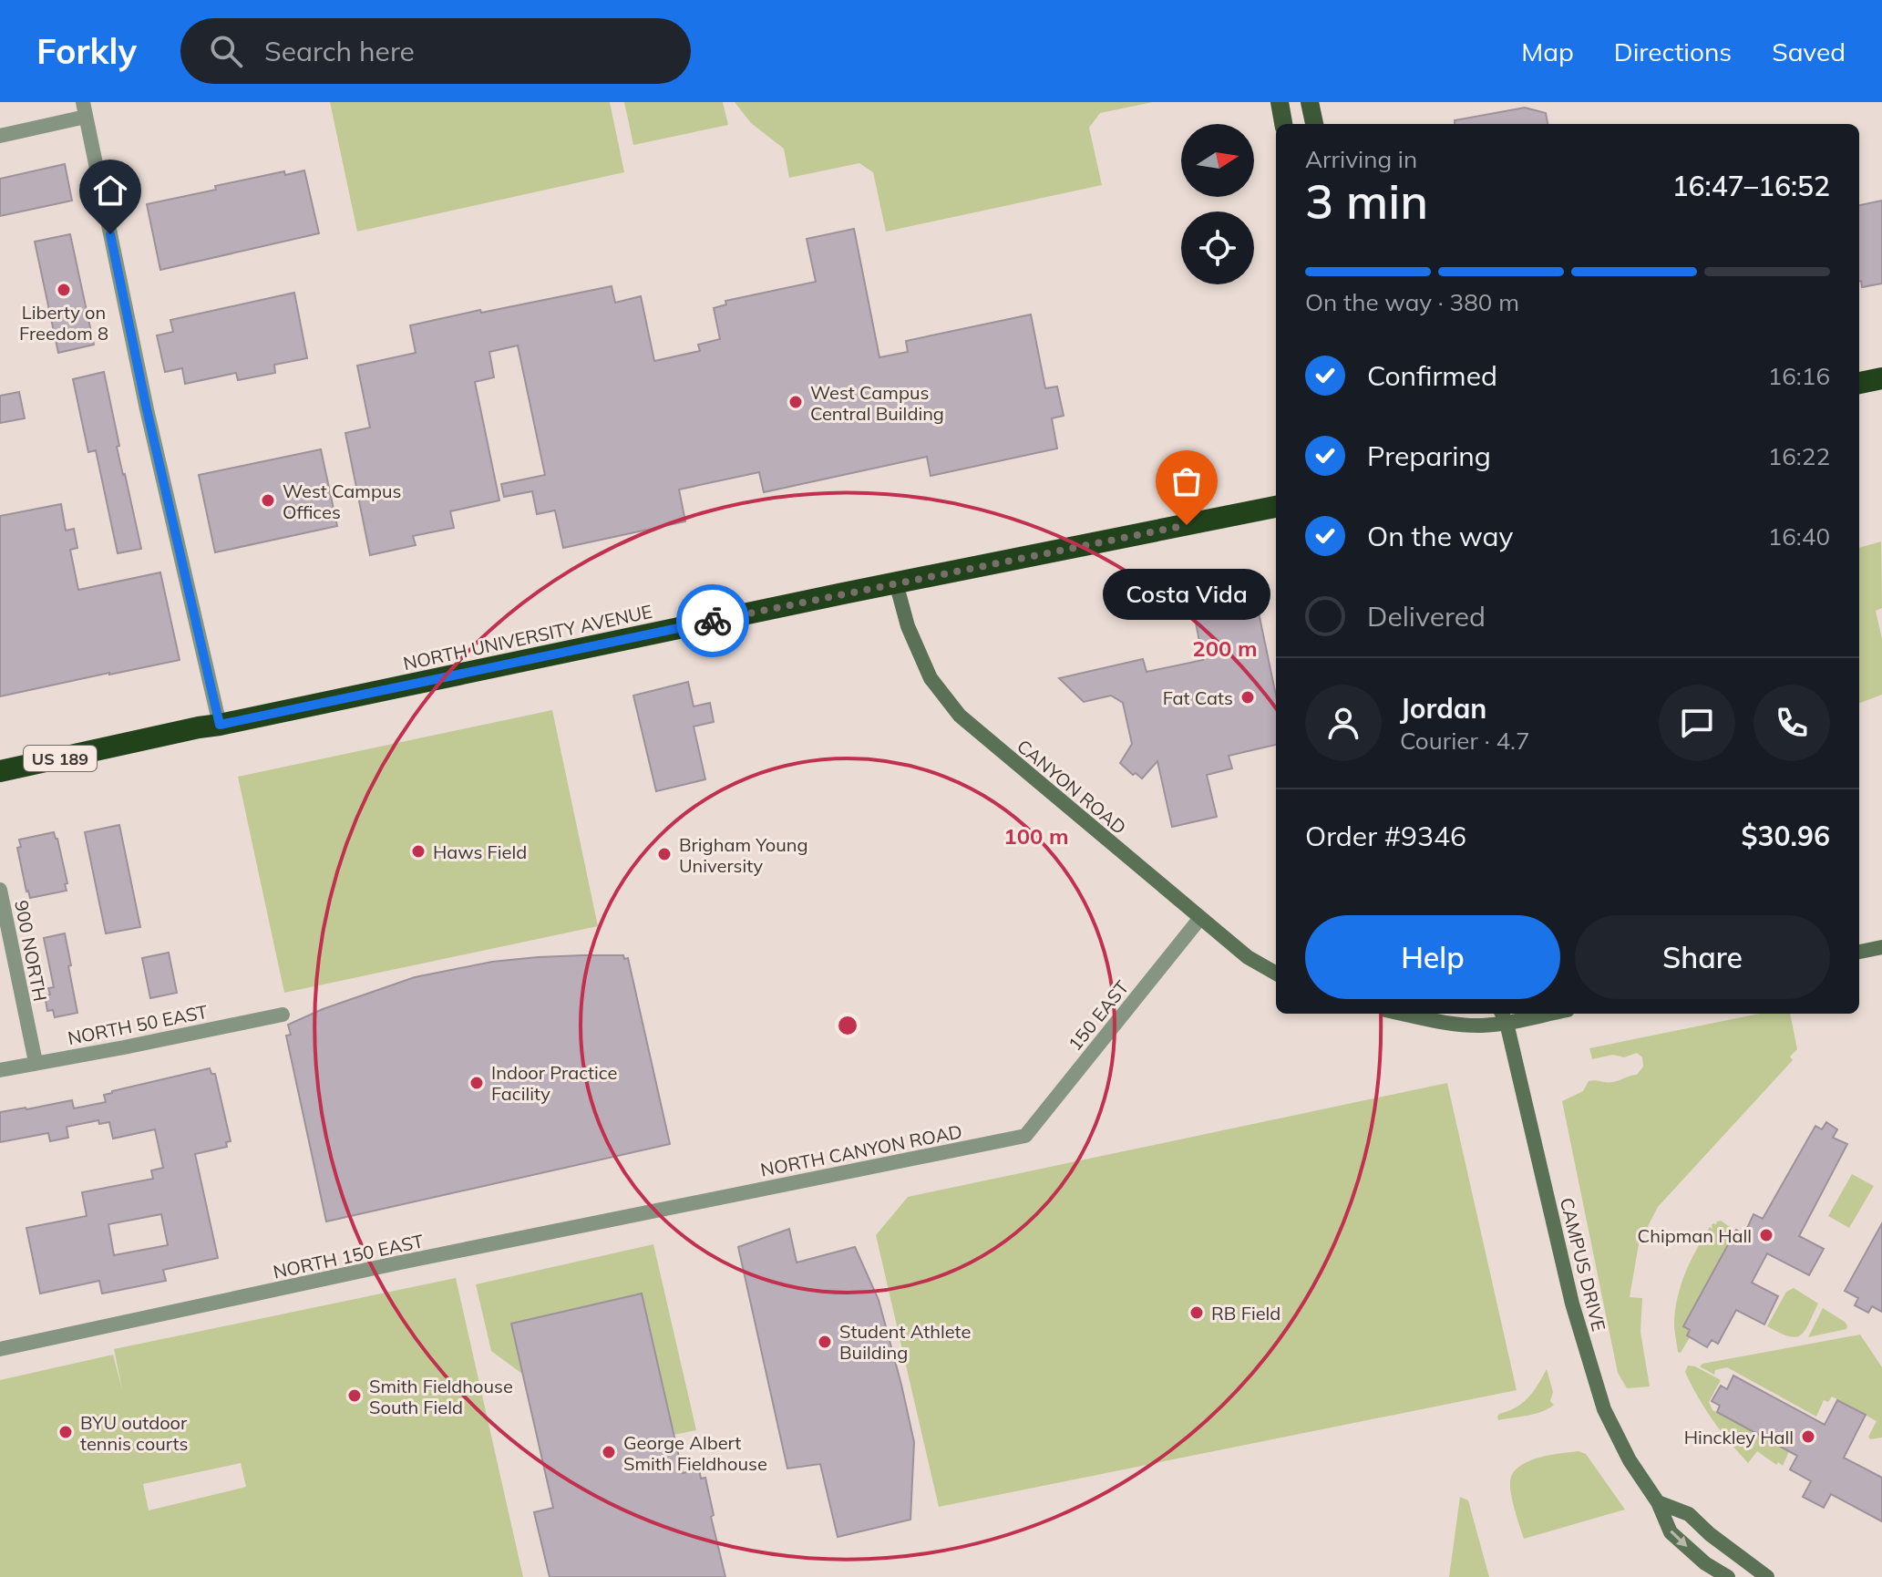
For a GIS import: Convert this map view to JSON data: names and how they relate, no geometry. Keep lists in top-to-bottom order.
{
  "streets": {
    "highway": ["NORTH UNIVERSITY AVENUE", "US 189"],
    "main road": ["CANYON ROAD", "CAMPUS DRIVE"],
    "street": [
      "900 NORTH",
      "150 EAST",
      "NORTH 50 EAST",
      "NORTH CANYON ROAD",
      "NORTH 150 EAST"
    ]
  },
  "crossings": [
    ["NORTH UNIVERSITY AVENUE", "CANYON ROAD"],
    ["CANYON ROAD", "150 EAST"],
    ["900 NORTH", "NORTH 50 EAST"],
    ["150 EAST", "NORTH CANYON ROAD"],
    ["NORTH CANYON ROAD", "NORTH 150 EAST"]
  ],
  "places": [
    "Liberty on Freedom 8",
    "West Campus Central Building",
    "West Campus Offices",
    "Costa Vida",
    "Fat Cats",
    "Haws Field",
    "Brigham Young University",
    "Indoor Practice Facility",
    "Chipman Hall",
    "RB Field",
    "Student Athlete Building",
    "Smith Fieldhouse South Field",
    "BYU outdoor tennis courts",
    "Hinckley Hall",
    "George Albert Smith Fieldhouse"
  ],
  "north": "right",
  "page": {
    "header": "Forkly",
    "search": "Search here",
    "nav": ["Map", "Directions", "Saved"],
    "heading": ["3 min", "Arriving in", "16:47–16:52"],
    "panel": [
      "Jordan",
      "Courier · 4.7",
      "Order #9346",
      "$30.96"
    ],
    "bar": "On the way · 380 m",
    "list": [
      ["Confirmed", "16:16"],
      ["Preparing", "16:22"],
      ["On the way", "16:40"],
      "Delivered"
    ],
    "bubble": "Costa Vida",
    "buttons": ["Help", "Share"]
  },
  "rings": ["200 m", "100 m"]
}
